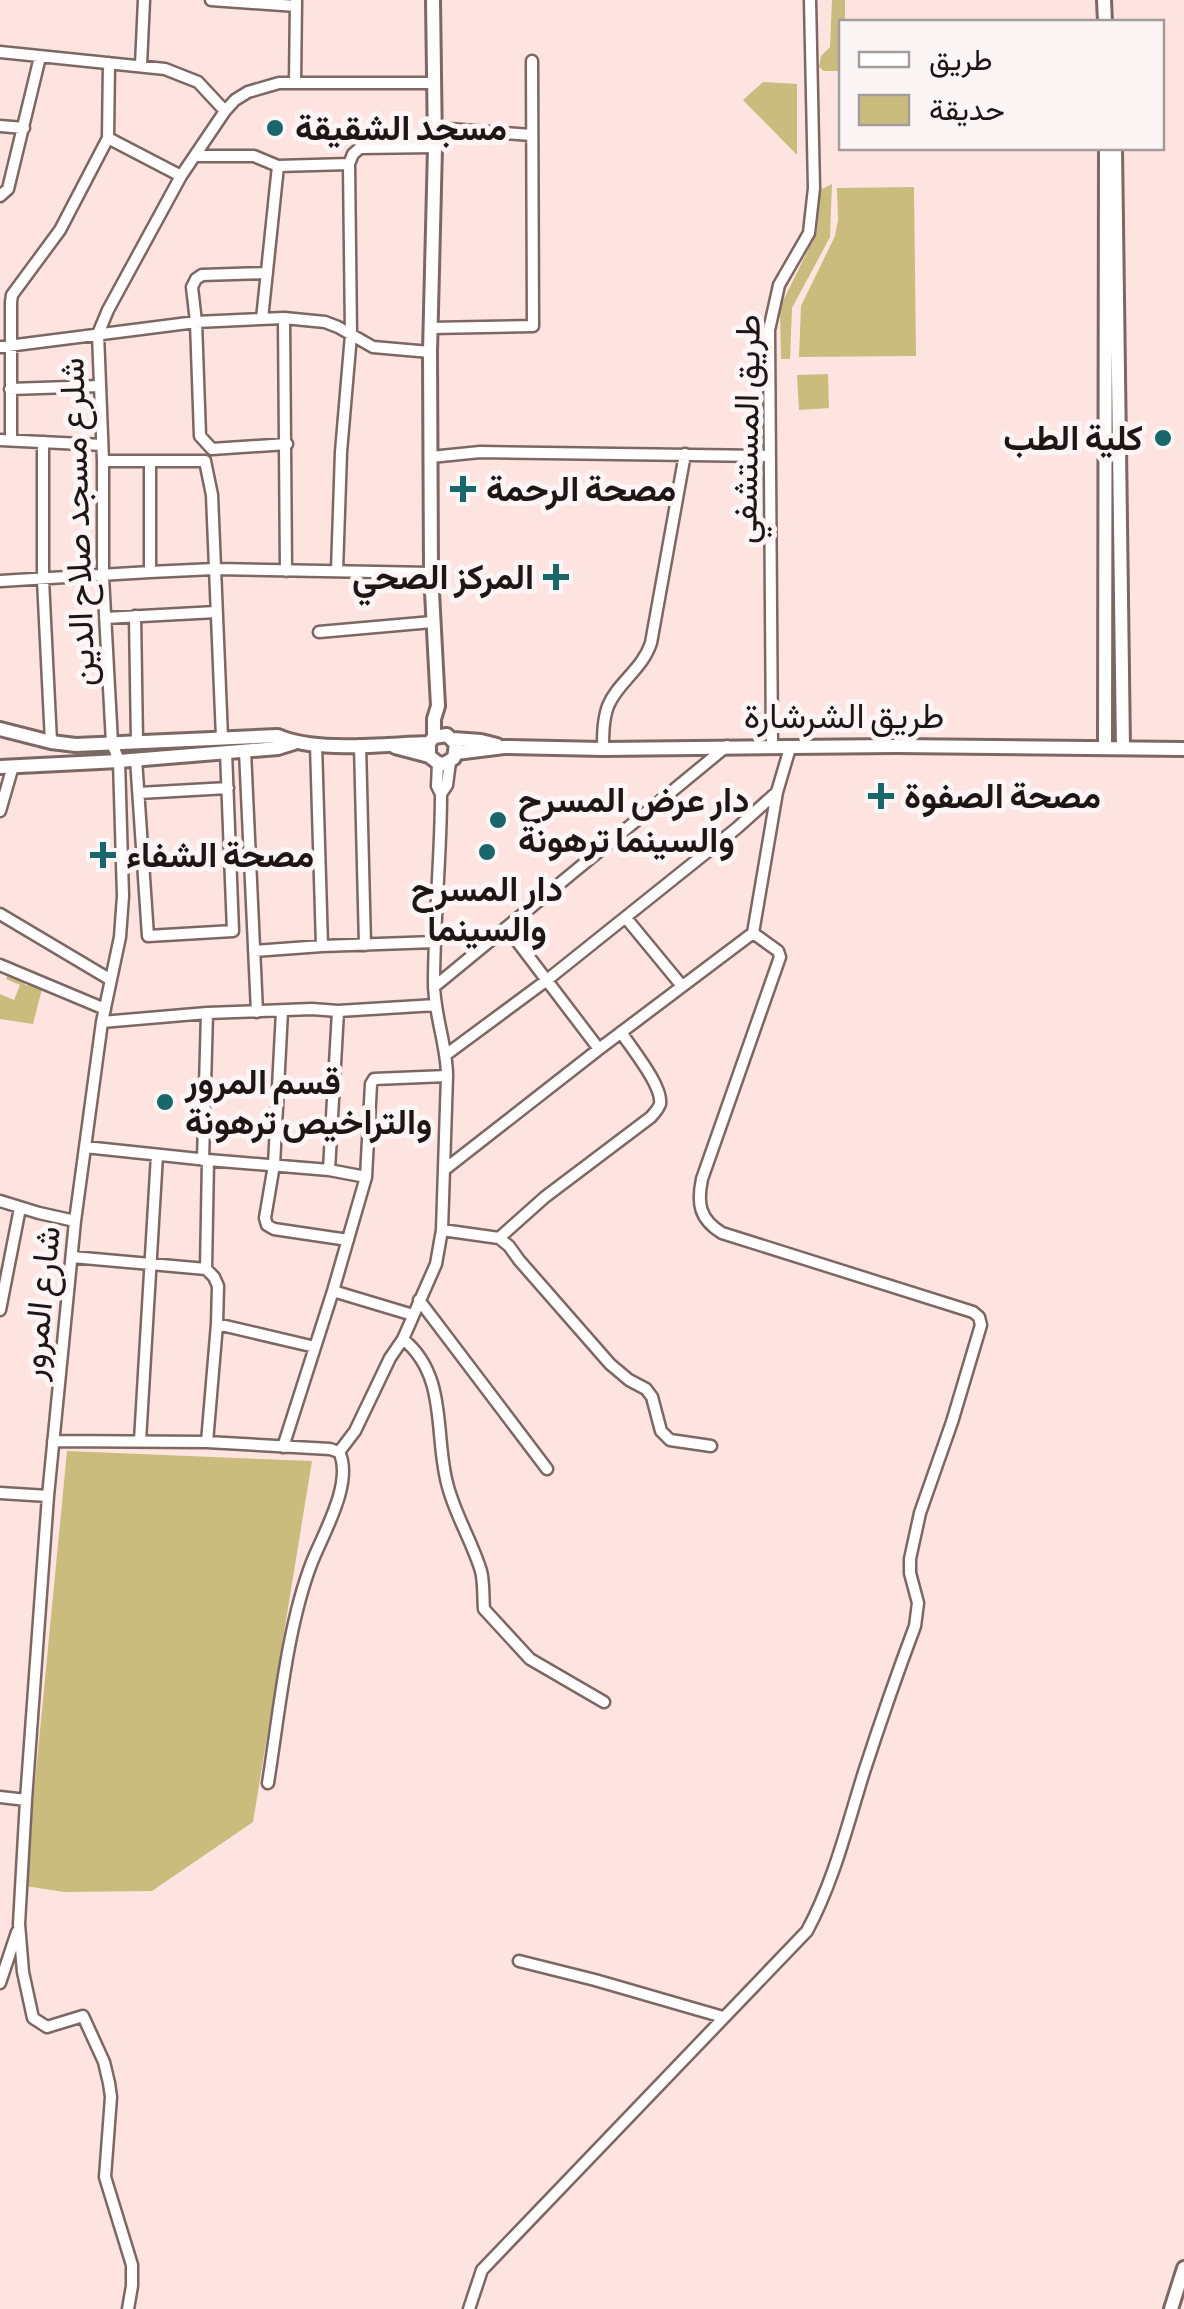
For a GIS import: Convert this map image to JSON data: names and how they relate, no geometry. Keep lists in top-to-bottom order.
{
  "streets": {
    "street": [
      "طريق المستشفي",
      "شلرع مسجد صلاح الدين",
      "طريق الشرشارة",
      "شارع المرور"
    ]
  },
  "crossings": [
    ["طريق المستشفي", "طريق الشرشارة"],
    ["شلرع مسجد صلاح الدين", "شارع المرور"]
  ],
  "places": {
    "other": [
      "مسجد الشقيقة",
      "كلية الطب",
      "دار عرض المسرح والسينما ترهونة",
      "دار المسرح والسينما",
      "قسم المرور والتراخيص ترهونة"
    ],
    "health": [
      "مصحة الرحمة",
      "المركز الصحي",
      "مصحة الصفوة",
      "مصحة الشفاء"
    ]
  },
  "legend": ["طريق", "حديقة"]
}
